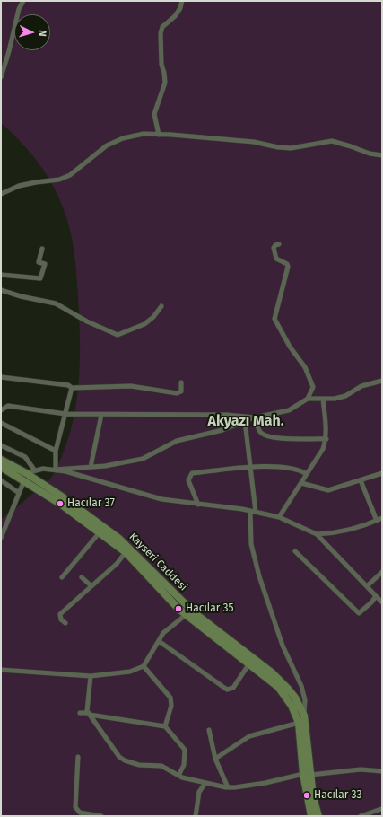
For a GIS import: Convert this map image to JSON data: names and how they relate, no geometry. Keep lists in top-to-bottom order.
{
  "streets": {
    "main road": ["Kayseri Caddesi"]
  },
  "districts": ["Akyazı Mah."],
  "places": ["Hacılar 37", "Hacılar 35", "Hacılar 33"],
  "north": "right"
}
